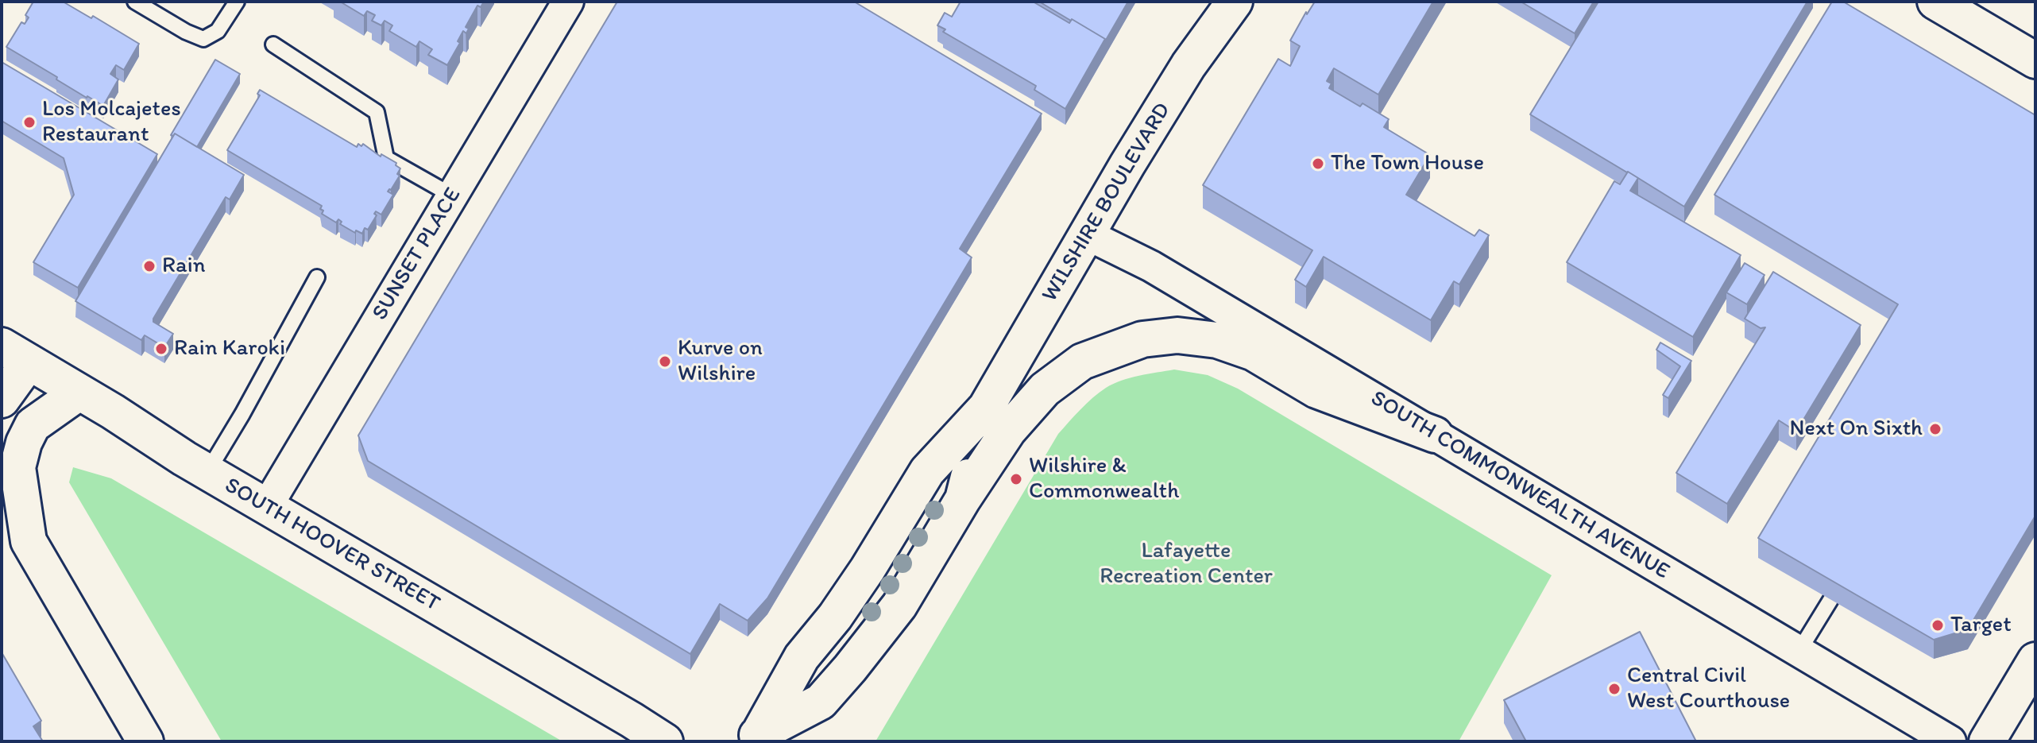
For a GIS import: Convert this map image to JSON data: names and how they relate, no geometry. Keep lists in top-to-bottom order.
{
  "streets": {
    "main road": ["WILSHIRE BOULEVARD", "SOUTH HOOVER STREET"],
    "street": ["SUNSET PLACE", "SOUTH COMMONWEALTH AVENUE"]
  },
  "crossings": [
    ["WILSHIRE BOULEVARD", "SOUTH COMMONWEALTH AVENUE"],
    ["SUNSET PLACE", "SOUTH HOOVER STREET"]
  ],
  "parks": ["Lafayette Recreation Center"],
  "places": [
    "Los Molcajetes Restaurant",
    "The Town House",
    "Rain",
    "Rain Karoki",
    "Kurve on Wilshire",
    "Next On Sixth",
    "Wilshire & Commonwealth",
    "Target",
    "Central Civil West Courthouse"
  ]
}
